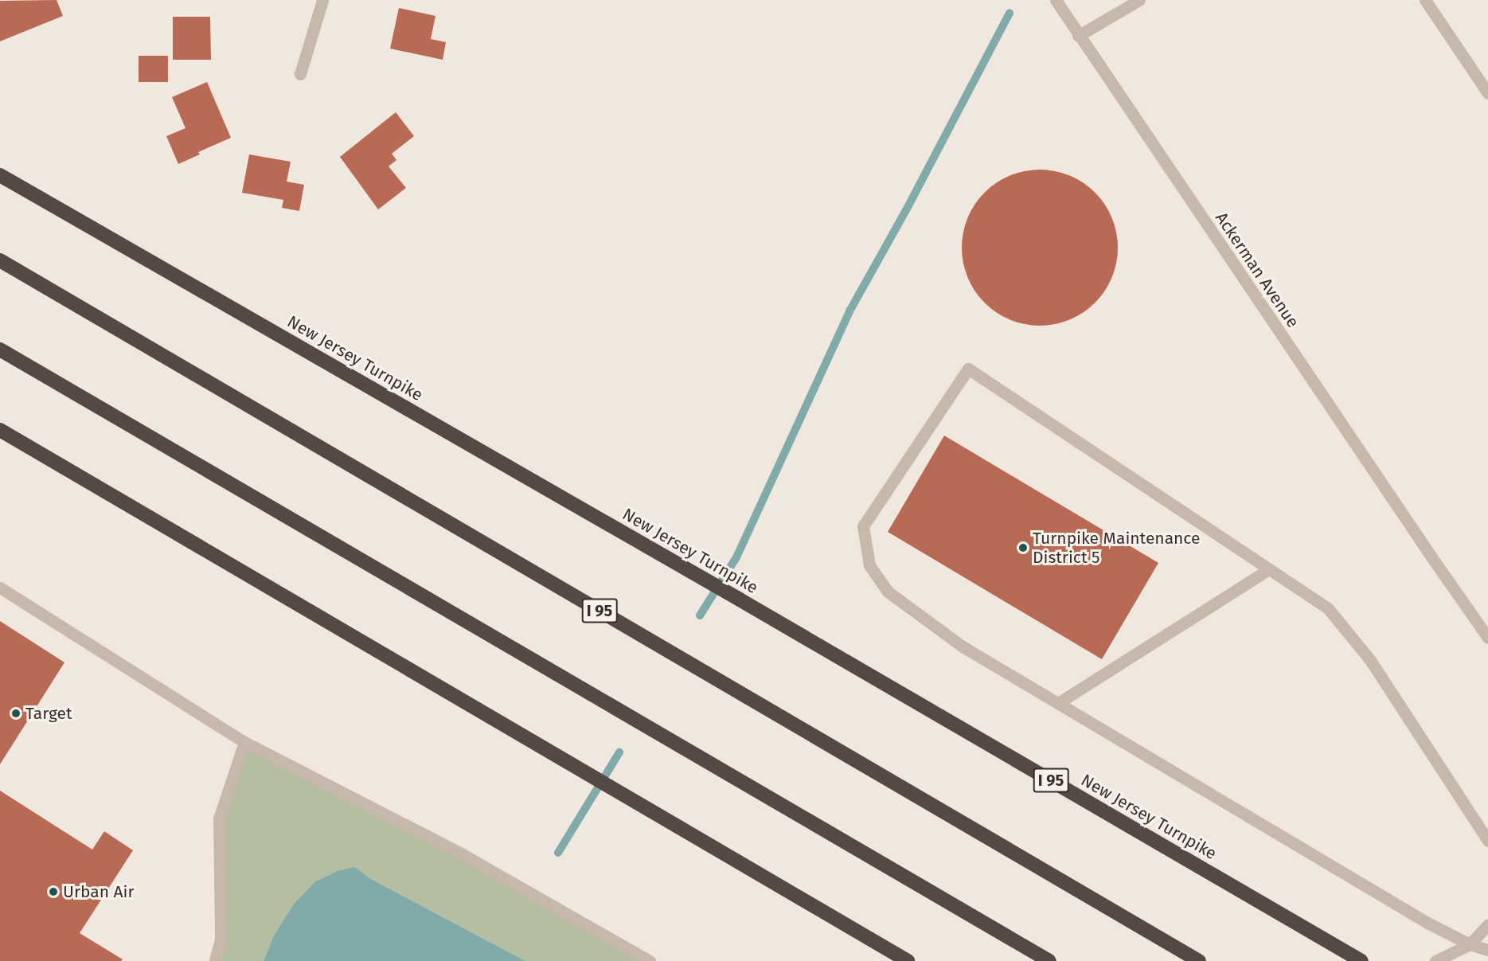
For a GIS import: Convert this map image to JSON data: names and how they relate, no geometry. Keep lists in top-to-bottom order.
{
  "streets": {
    "highway": ["New Jersey Turnpike", "I 95"],
    "street": ["Ackerman Avenue"]
  },
  "places": ["Turnpike Maintenance District 5", "Target", "Urban Air"]
}
